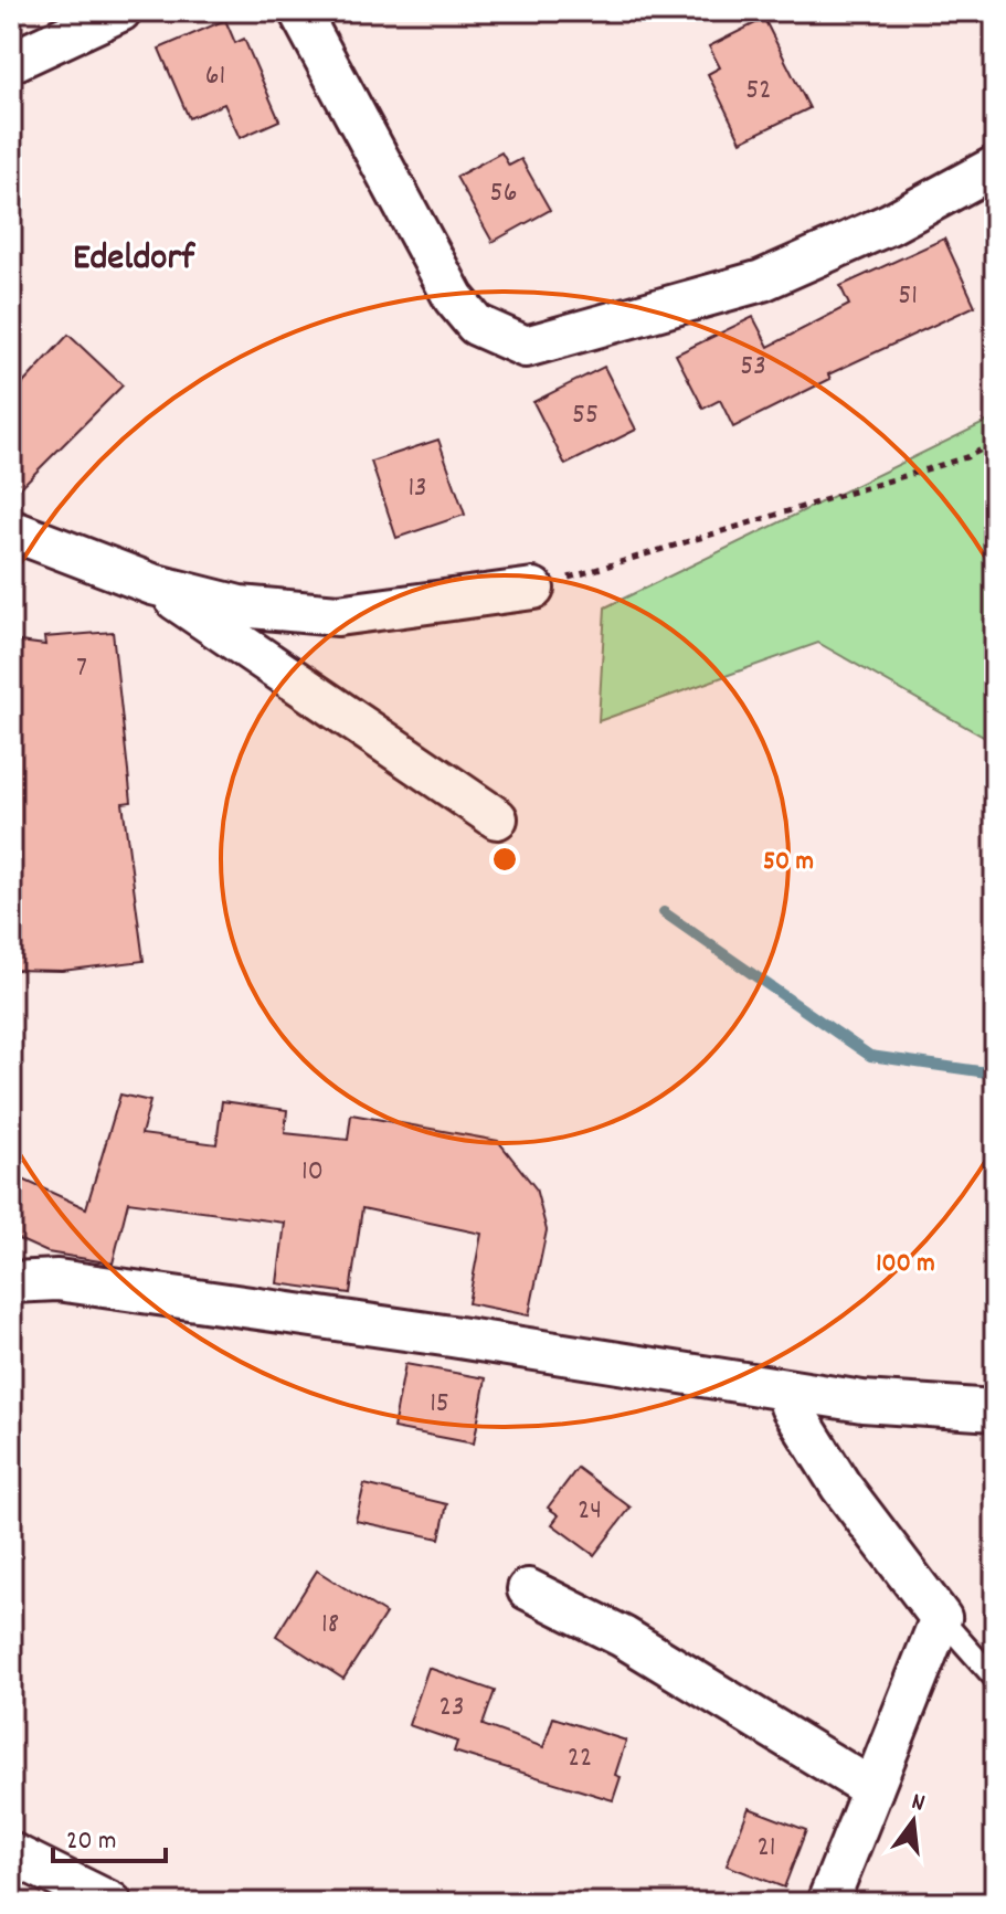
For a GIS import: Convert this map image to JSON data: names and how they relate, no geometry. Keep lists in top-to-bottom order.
{
  "districts": ["Edeldorf"],
  "house_numbers": [
    "61",
    "52",
    "56",
    "51",
    "53",
    "55",
    "13",
    "7",
    "10",
    "15",
    "24",
    "18",
    "23",
    "22",
    "21"
  ],
  "scale_bar": "20 m",
  "north": "top",
  "rings": ["50 m", "100 m"]
}
